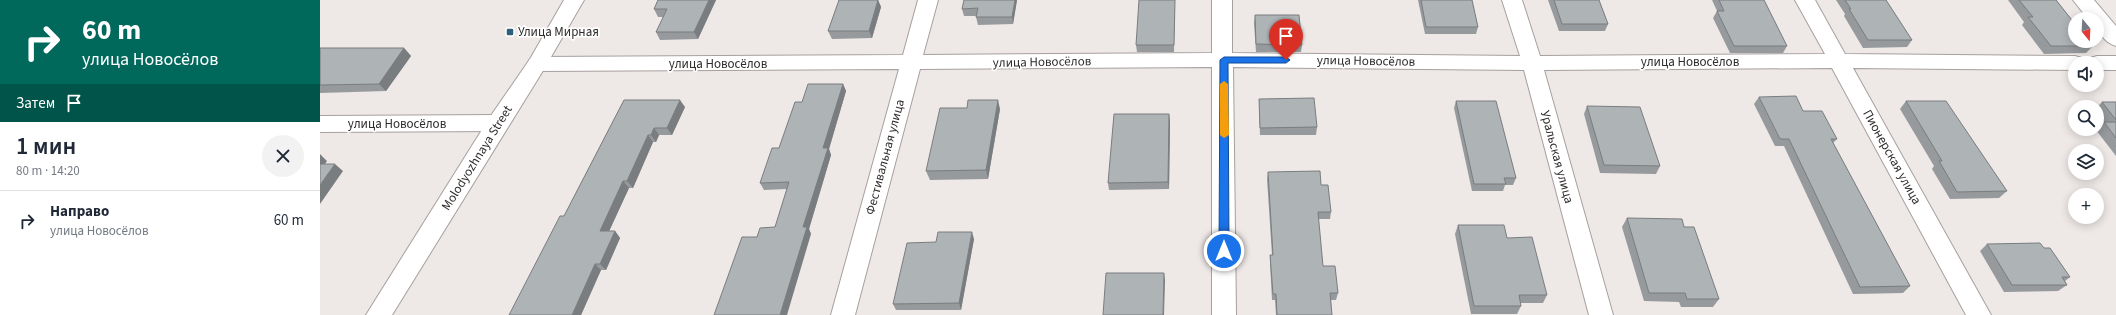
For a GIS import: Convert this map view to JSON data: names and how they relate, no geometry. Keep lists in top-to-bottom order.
{
  "streets": {
    "street": [
      "улица Новосёлов",
      "Фестивальная улица",
      "Уральская улица",
      "Пионерская улица",
      "Molodyozhnaya Street"
    ]
  },
  "crossings": [
    ["улица Новосёлов", "Фестивальная улица"],
    ["улица Новосёлов", "Уральская улица"],
    ["улица Новосёлов", "Пионерская улица"],
    ["улица Новосёлов", "Molodyozhnaya Street"]
  ],
  "places": {
    "transit": ["Улица Мирная"]
  },
  "north": "bottom",
  "page": {
    "turn": ["60 m", "улица Новосёлов"],
    "map_buttons": "+",
    "then": "Затем",
    "heading": ["1 мин", "80 m · 14:20"],
    "list": [
      {
        "name": "Направо",
        "note": "улица Новосёлов",
        "value": "60 m"
      }
    ]
  }
}
